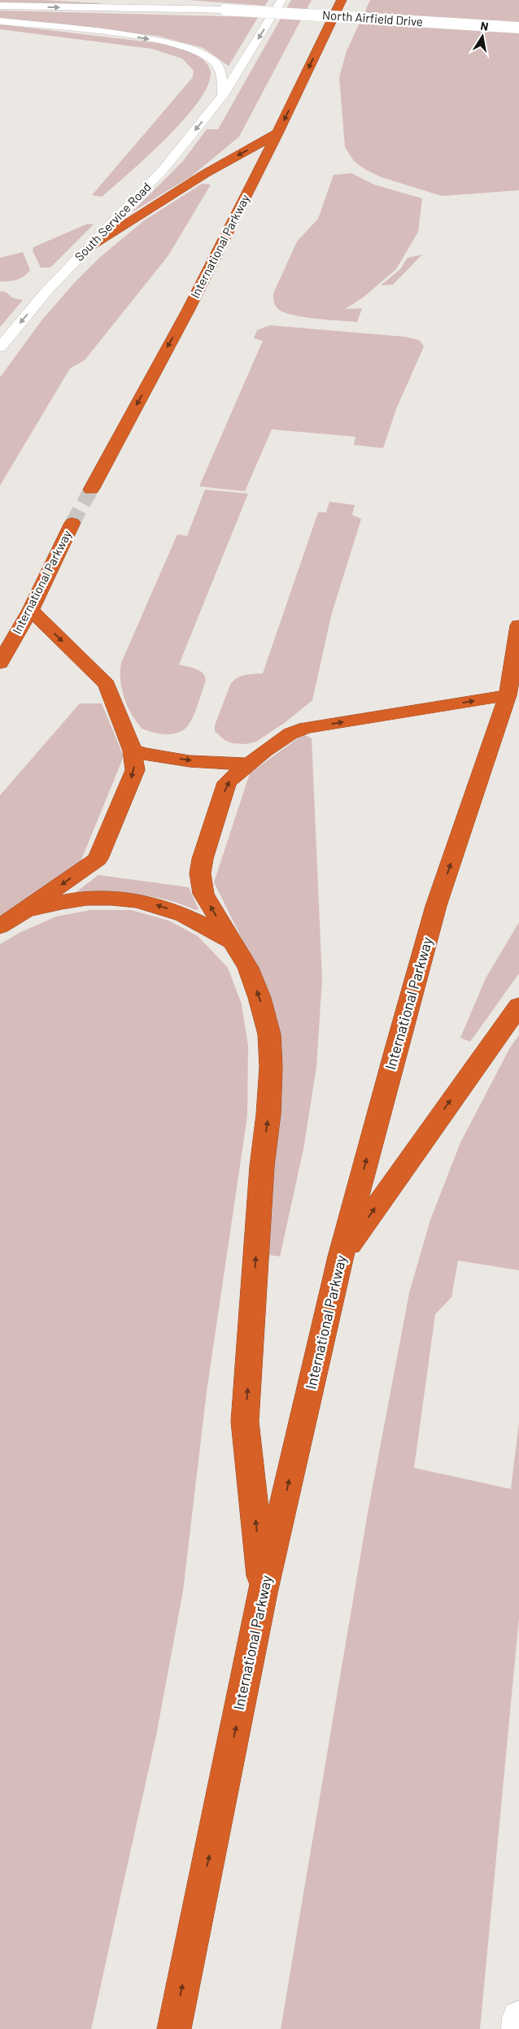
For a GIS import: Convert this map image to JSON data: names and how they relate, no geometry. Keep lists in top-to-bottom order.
{
  "streets": {
    "highway": ["International Parkway"],
    "main road": ["North Airfield Drive", "South Service Road"]
  },
  "one_way": ["South Service Road"],
  "north": "top"
}
